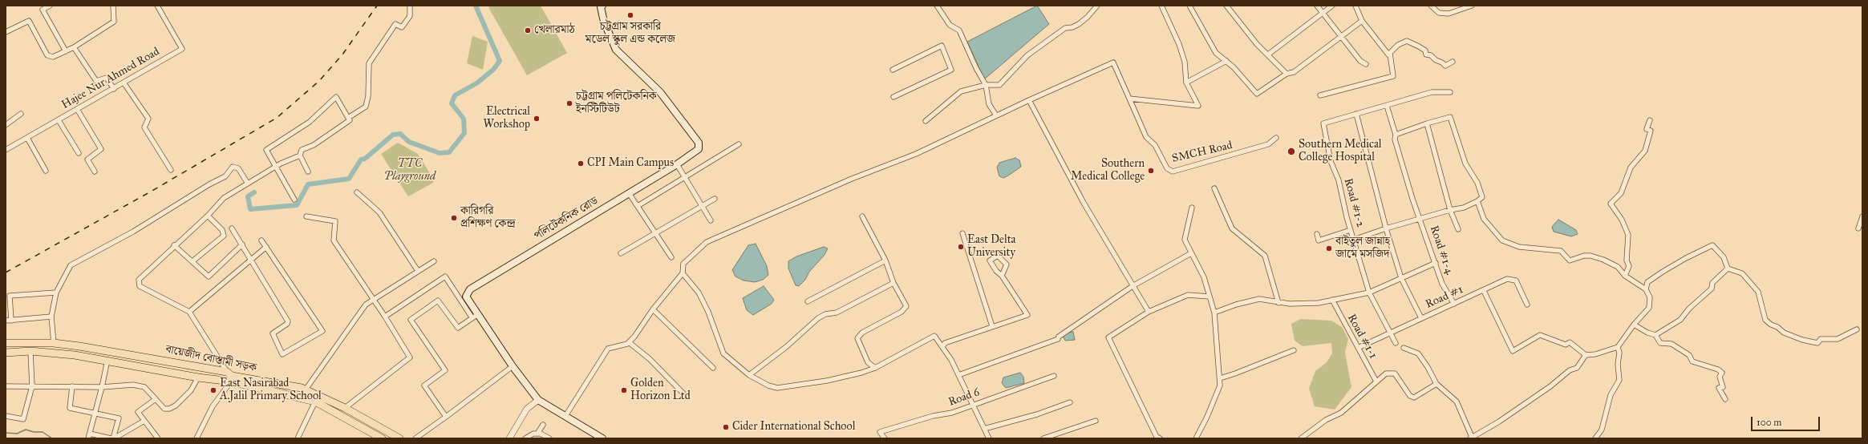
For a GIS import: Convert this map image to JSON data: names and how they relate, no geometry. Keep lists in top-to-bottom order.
{
  "streets": {
    "main road": ["পলিটেকনিক রোড", "বায়েজীদ বোস্তামী সড়ক"],
    "street": [
      "Hajee Nur Ahmed Road",
      "SMCH Road",
      "Road #1-2",
      "Road #1-4",
      "Road #1",
      "Road #1-1",
      "Road 6"
    ]
  },
  "crossings": [
    ["Road #1-2", "Road #1-4"],
    ["Road #1-4", "Road #1"],
    ["Road #1", "Road #1-1"]
  ],
  "parks": ["TTC Playground"],
  "places": [
    "চট্টগ্রাম সরকারি মডেল স্কুল এন্ড কলেজ",
    "খেলারমাঠ",
    "চট্টগ্রাম পলিটেকনিক ইনস্টিটিউট",
    "Electrical Workshop",
    "Southern Medical College Hospital",
    "CPI Main Campus",
    "Southern Medical College",
    "কারিগরি প্রশিক্ষণ কেন্দ্র",
    "East Delta University",
    "বাইতুল জান্নাহ জামে মসজিদ",
    "East Nasirabad A.Jalil Primary School",
    "Golden Horizon Ltd",
    "Cider International School"
  ],
  "scale_bar": "100 m"
}
